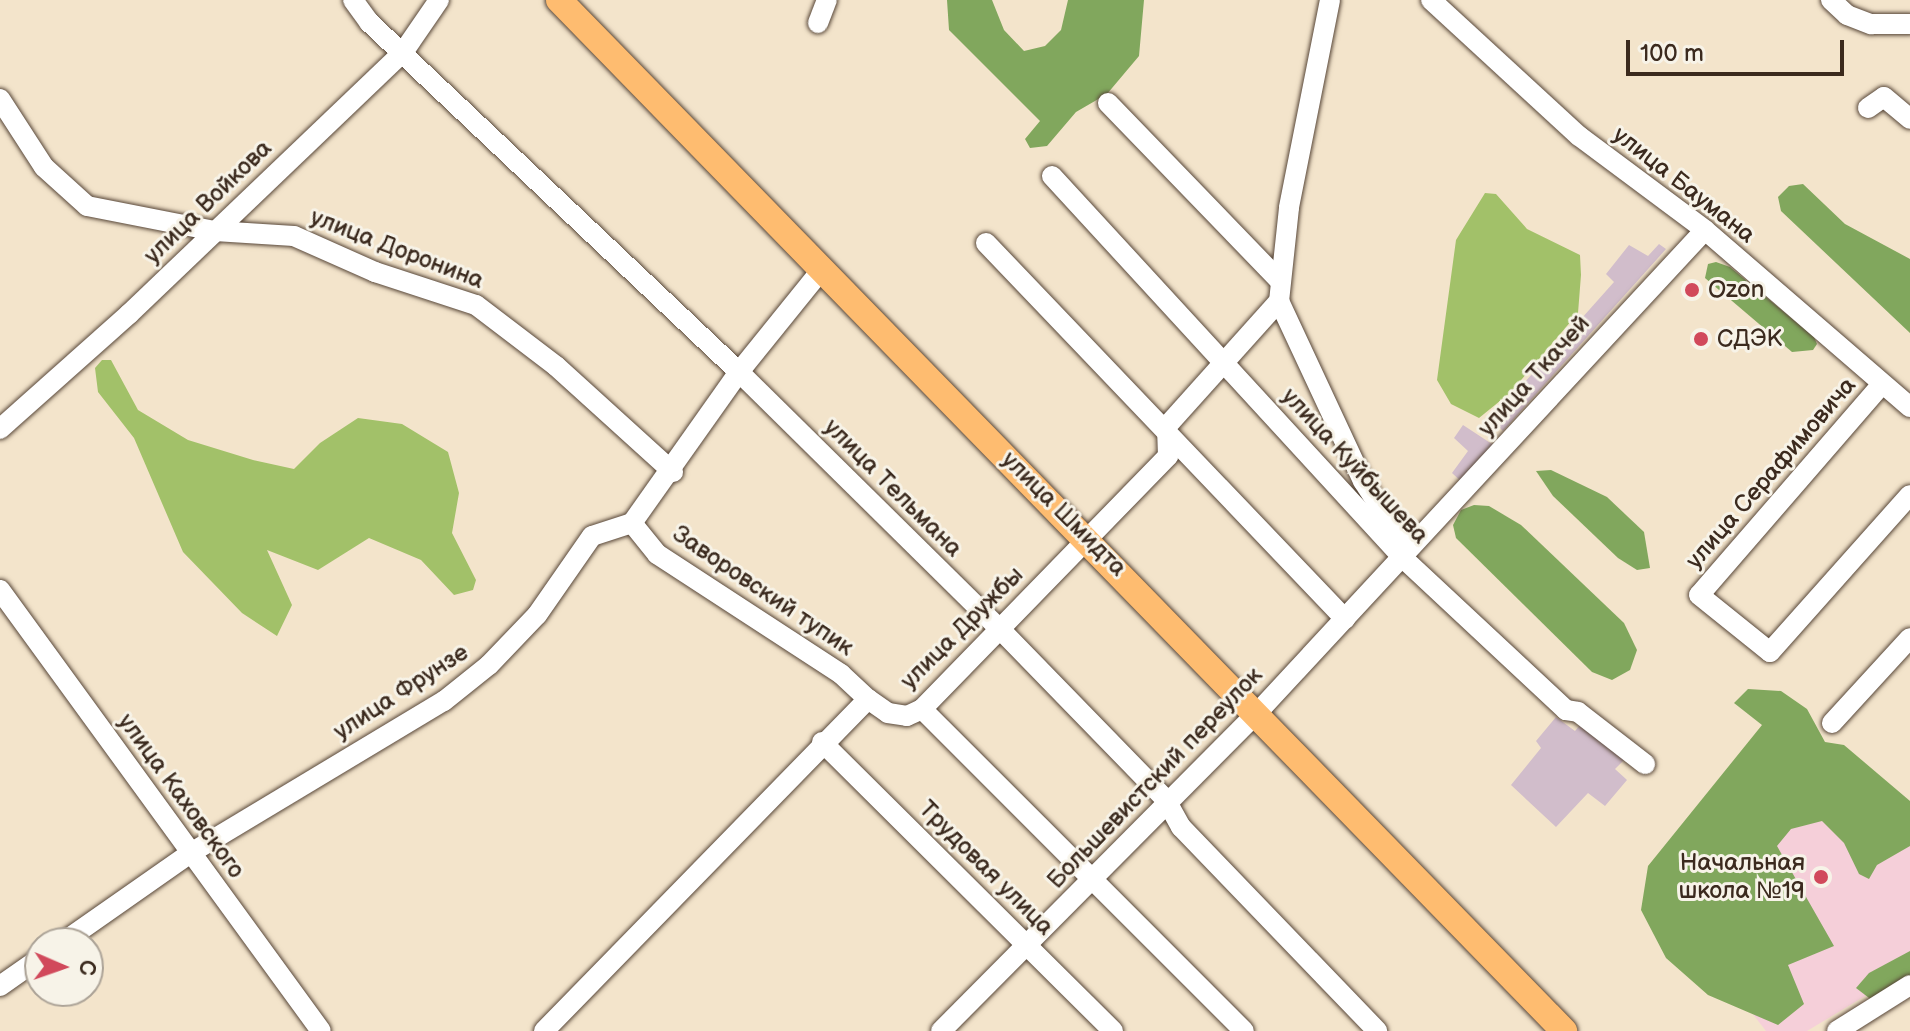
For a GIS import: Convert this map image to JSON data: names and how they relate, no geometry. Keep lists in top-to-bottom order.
{
  "streets": {
    "main road": ["улица Шмидта"],
    "street": [
      "улица Баумана",
      "улица Войкова",
      "улица Доронина",
      "улица Ткачей",
      "улица Куйбышева",
      "улица Серафимовича",
      "улица Тельмана",
      "Заворовский тупик",
      "улица Дружбы",
      "улица Фрунзе",
      "Большевистский переулок",
      "улица Каховского",
      "Трудовая улица"
    ]
  },
  "crossings": [
    ["улица Баумана", "улица Ткачей"],
    ["улица Баумана", "улица Серафимовича"],
    ["улица Войкова", "улица Доронина"],
    ["улица Войкова", "улица Тельмана"],
    ["улица Ткачей", "улица Куйбышева"],
    ["улица Ткачей", "Большевистский переулок"],
    ["улица Куйбышева", "улица Дружбы"],
    ["улица Куйбышева", "Большевистский переулок"],
    ["улица Тельмана", "улица Дружбы"],
    ["улица Тельмана", "Большевистский переулок"],
    ["улица Шмидта", "улица Дружбы"],
    ["улица Шмидта", "Большевистский переулок"],
    ["Заворовский тупик", "улица Дружбы"],
    ["Заворовский тупик", "улица Фрунзе"],
    ["улица Фрунзе", "улица Каховского"],
    ["Большевистский переулок", "Трудовая улица"]
  ],
  "places": ["Ozon", "СДЭК", "Начальная школа №19"],
  "scale_bar": "100 m",
  "north": "right"
}
